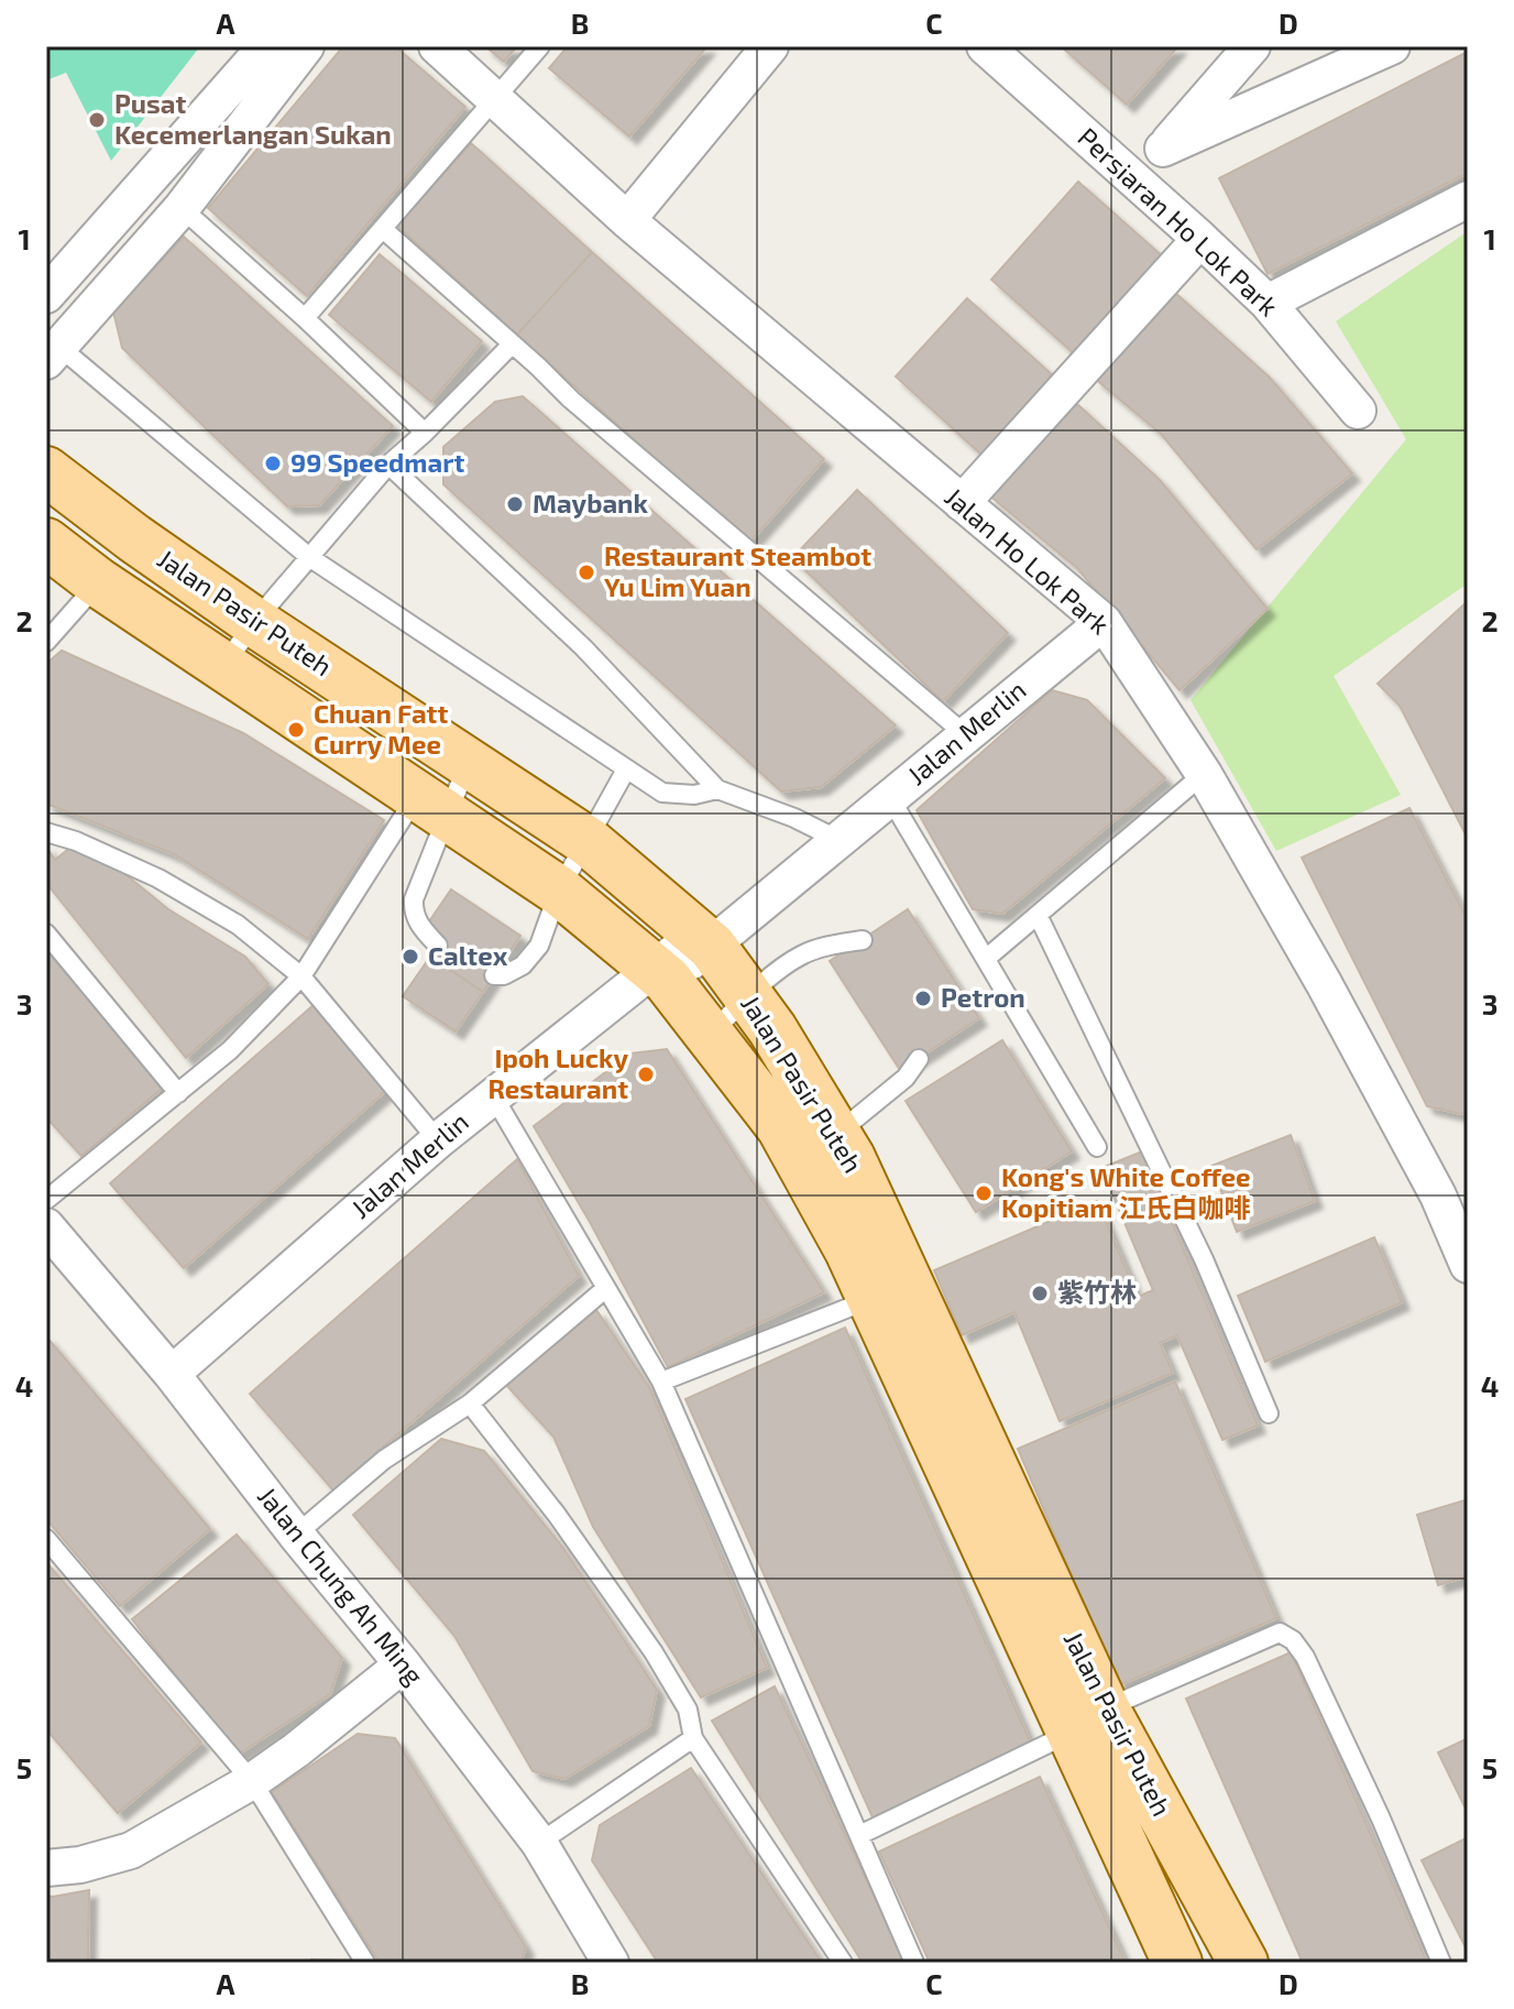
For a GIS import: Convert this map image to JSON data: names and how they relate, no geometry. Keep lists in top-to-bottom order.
{
  "streets": {
    "main road": ["Jalan Pasir Puteh"],
    "street": [
      "Persiaran Ho Lok Park",
      "Jalan Ho Lok Park",
      "Jalan Merlin",
      "Jalan Chung Ah Ming"
    ]
  },
  "crossings": [
    ["Jalan Ho Lok Park", "Jalan Merlin"],
    ["Jalan Pasir Puteh", "Jalan Merlin"],
    ["Jalan Merlin", "Jalan Chung Ah Ming"]
  ],
  "places": [
    "Pusat Kecemerlangan Sukan",
    "99 Speedmart",
    "Maybank",
    "Restaurant Steambot Yu Lim Yuan",
    "Chuan Fatt Curry Mee",
    "Caltex",
    "Petron",
    "Ipoh Lucky Restaurant",
    "Kong's White Coffee Kopitiam 江氏白咖啡",
    "紫竹林"
  ],
  "grid": {
    "columns": [
      "A",
      "B",
      "C",
      "D"
    ],
    "rows": [
      "1",
      "2",
      "3",
      "4",
      "5"
    ]
  }
}
